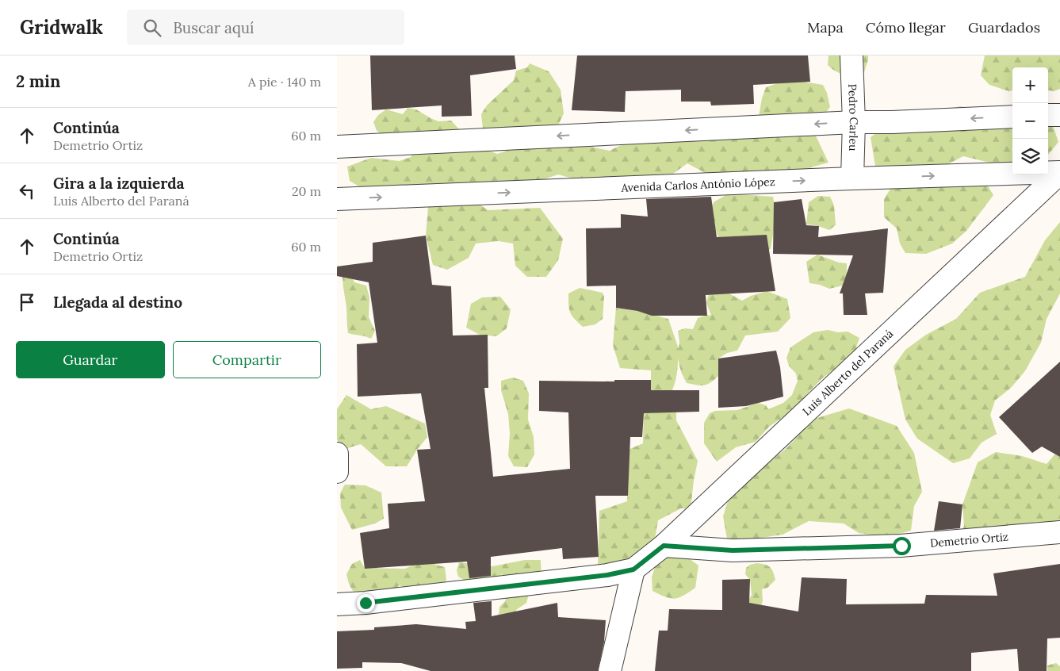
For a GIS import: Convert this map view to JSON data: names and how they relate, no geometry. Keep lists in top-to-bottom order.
{
  "streets": {
    "street": [
      "Pedro Carleu",
      "Avenida Carlos António López",
      "Luis Alberto del Paraná",
      "Demetrio Ortiz"
    ]
  },
  "crossings": [
    ["Pedro Carleu", "Avenida Carlos António López"],
    ["Avenida Carlos António López", "Luis Alberto del Paraná"],
    ["Luis Alberto del Paraná", "Demetrio Ortiz"]
  ],
  "page": {
    "header": "Gridwalk",
    "search": "Buscar aquí",
    "nav": ["Mapa", "Cómo llegar", "Guardados"],
    "heading": ["2 min", "A pie · 140 m"],
    "map_buttons": ["+", "−"],
    "list": [
      ["Continúa", "Demetrio Ortiz", "60 m"],
      ["Gira a la izquierda", "Luis Alberto del Paraná", "20 m"],
      ["Continúa", "Demetrio Ortiz", "60 m"],
      "Llegada al destino"
    ],
    "buttons": ["Guardar", "Compartir"]
  }
}
